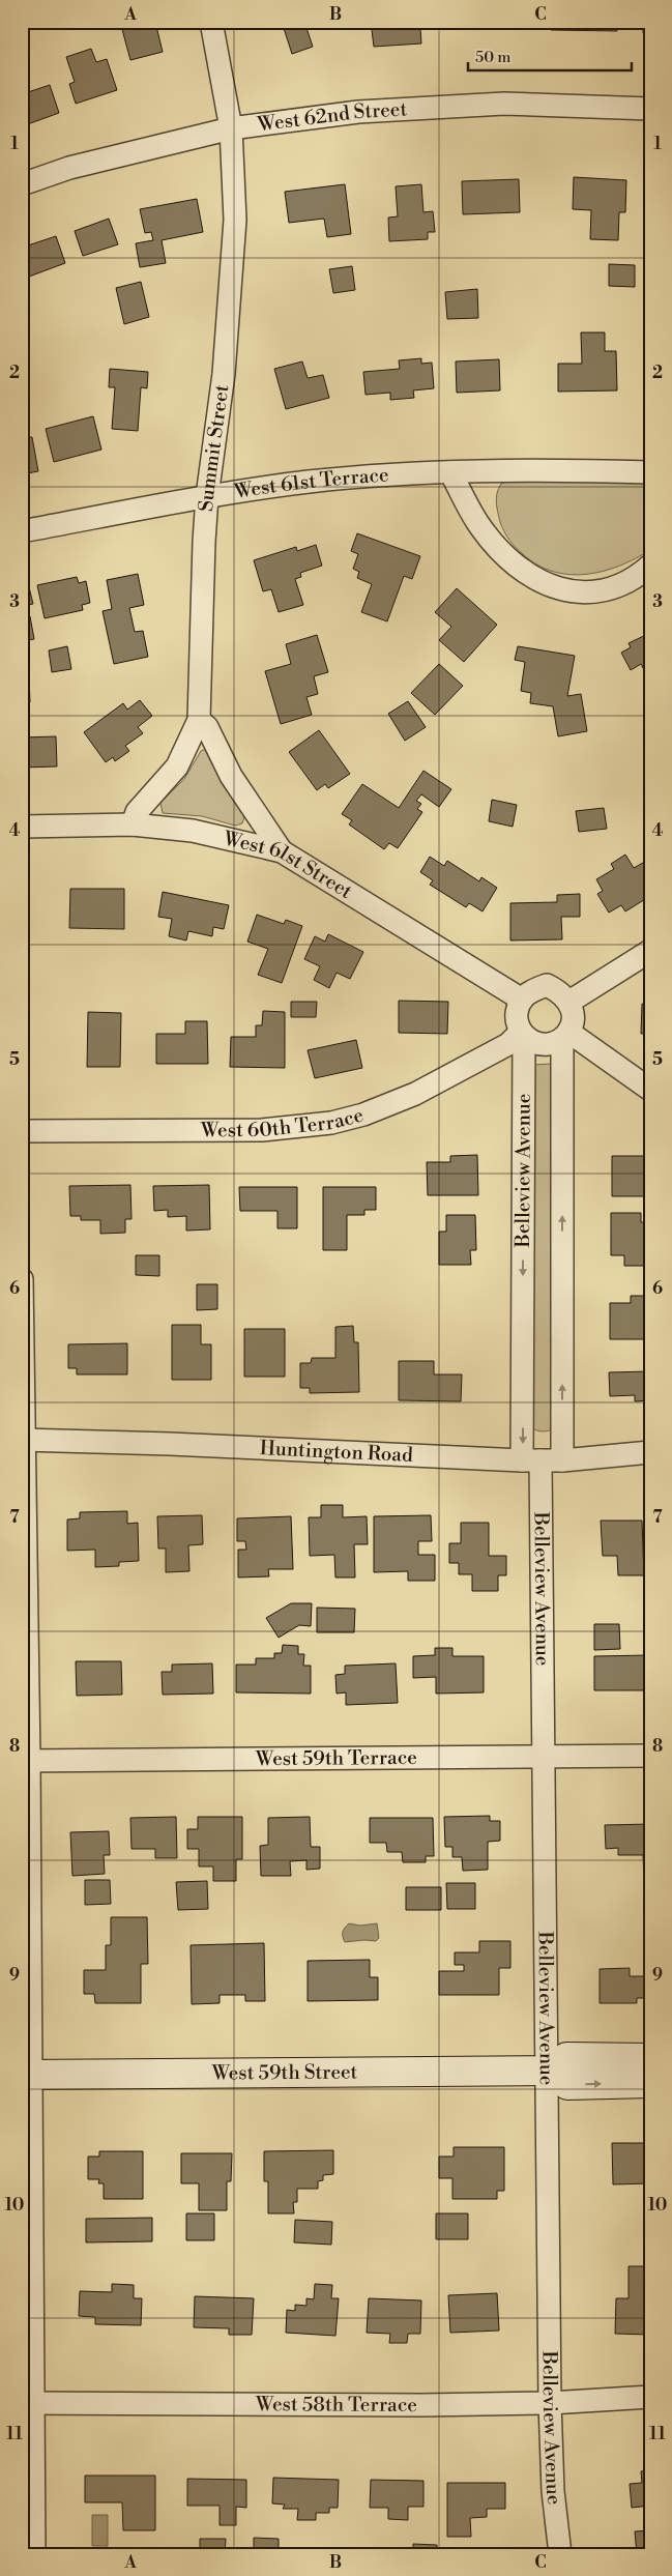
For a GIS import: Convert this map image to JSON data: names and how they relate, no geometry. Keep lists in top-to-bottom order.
{
  "streets": {
    "street": [
      "West 62nd Street",
      "Summit Street",
      "West 61st Terrace",
      "West 61st Street",
      "West 60th Terrace",
      "Belleview Avenue",
      "Huntington Road",
      "West 59th Terrace",
      "West 59th Street",
      "West 58th Terrace"
    ]
  },
  "crossings": [
    ["West 62nd Street", "Summit Street"],
    ["Summit Street", "West 61st Terrace"],
    ["West 61st Street", "West 60th Terrace"],
    ["West 61st Street", "Belleview Avenue"],
    ["West 60th Terrace", "Belleview Avenue"],
    ["Belleview Avenue", "Huntington Road"],
    ["Belleview Avenue", "West 59th Terrace"],
    ["Belleview Avenue", "West 59th Street"],
    ["Belleview Avenue", "West 58th Terrace"]
  ],
  "scale_bar": "50 m",
  "grid": {
    "columns": ["A", "B", "C"],
    "rows": [
      "1",
      "2",
      "3",
      "4",
      "5",
      "6",
      "7",
      "8",
      "9",
      "10",
      "11"
    ]
  }
}
